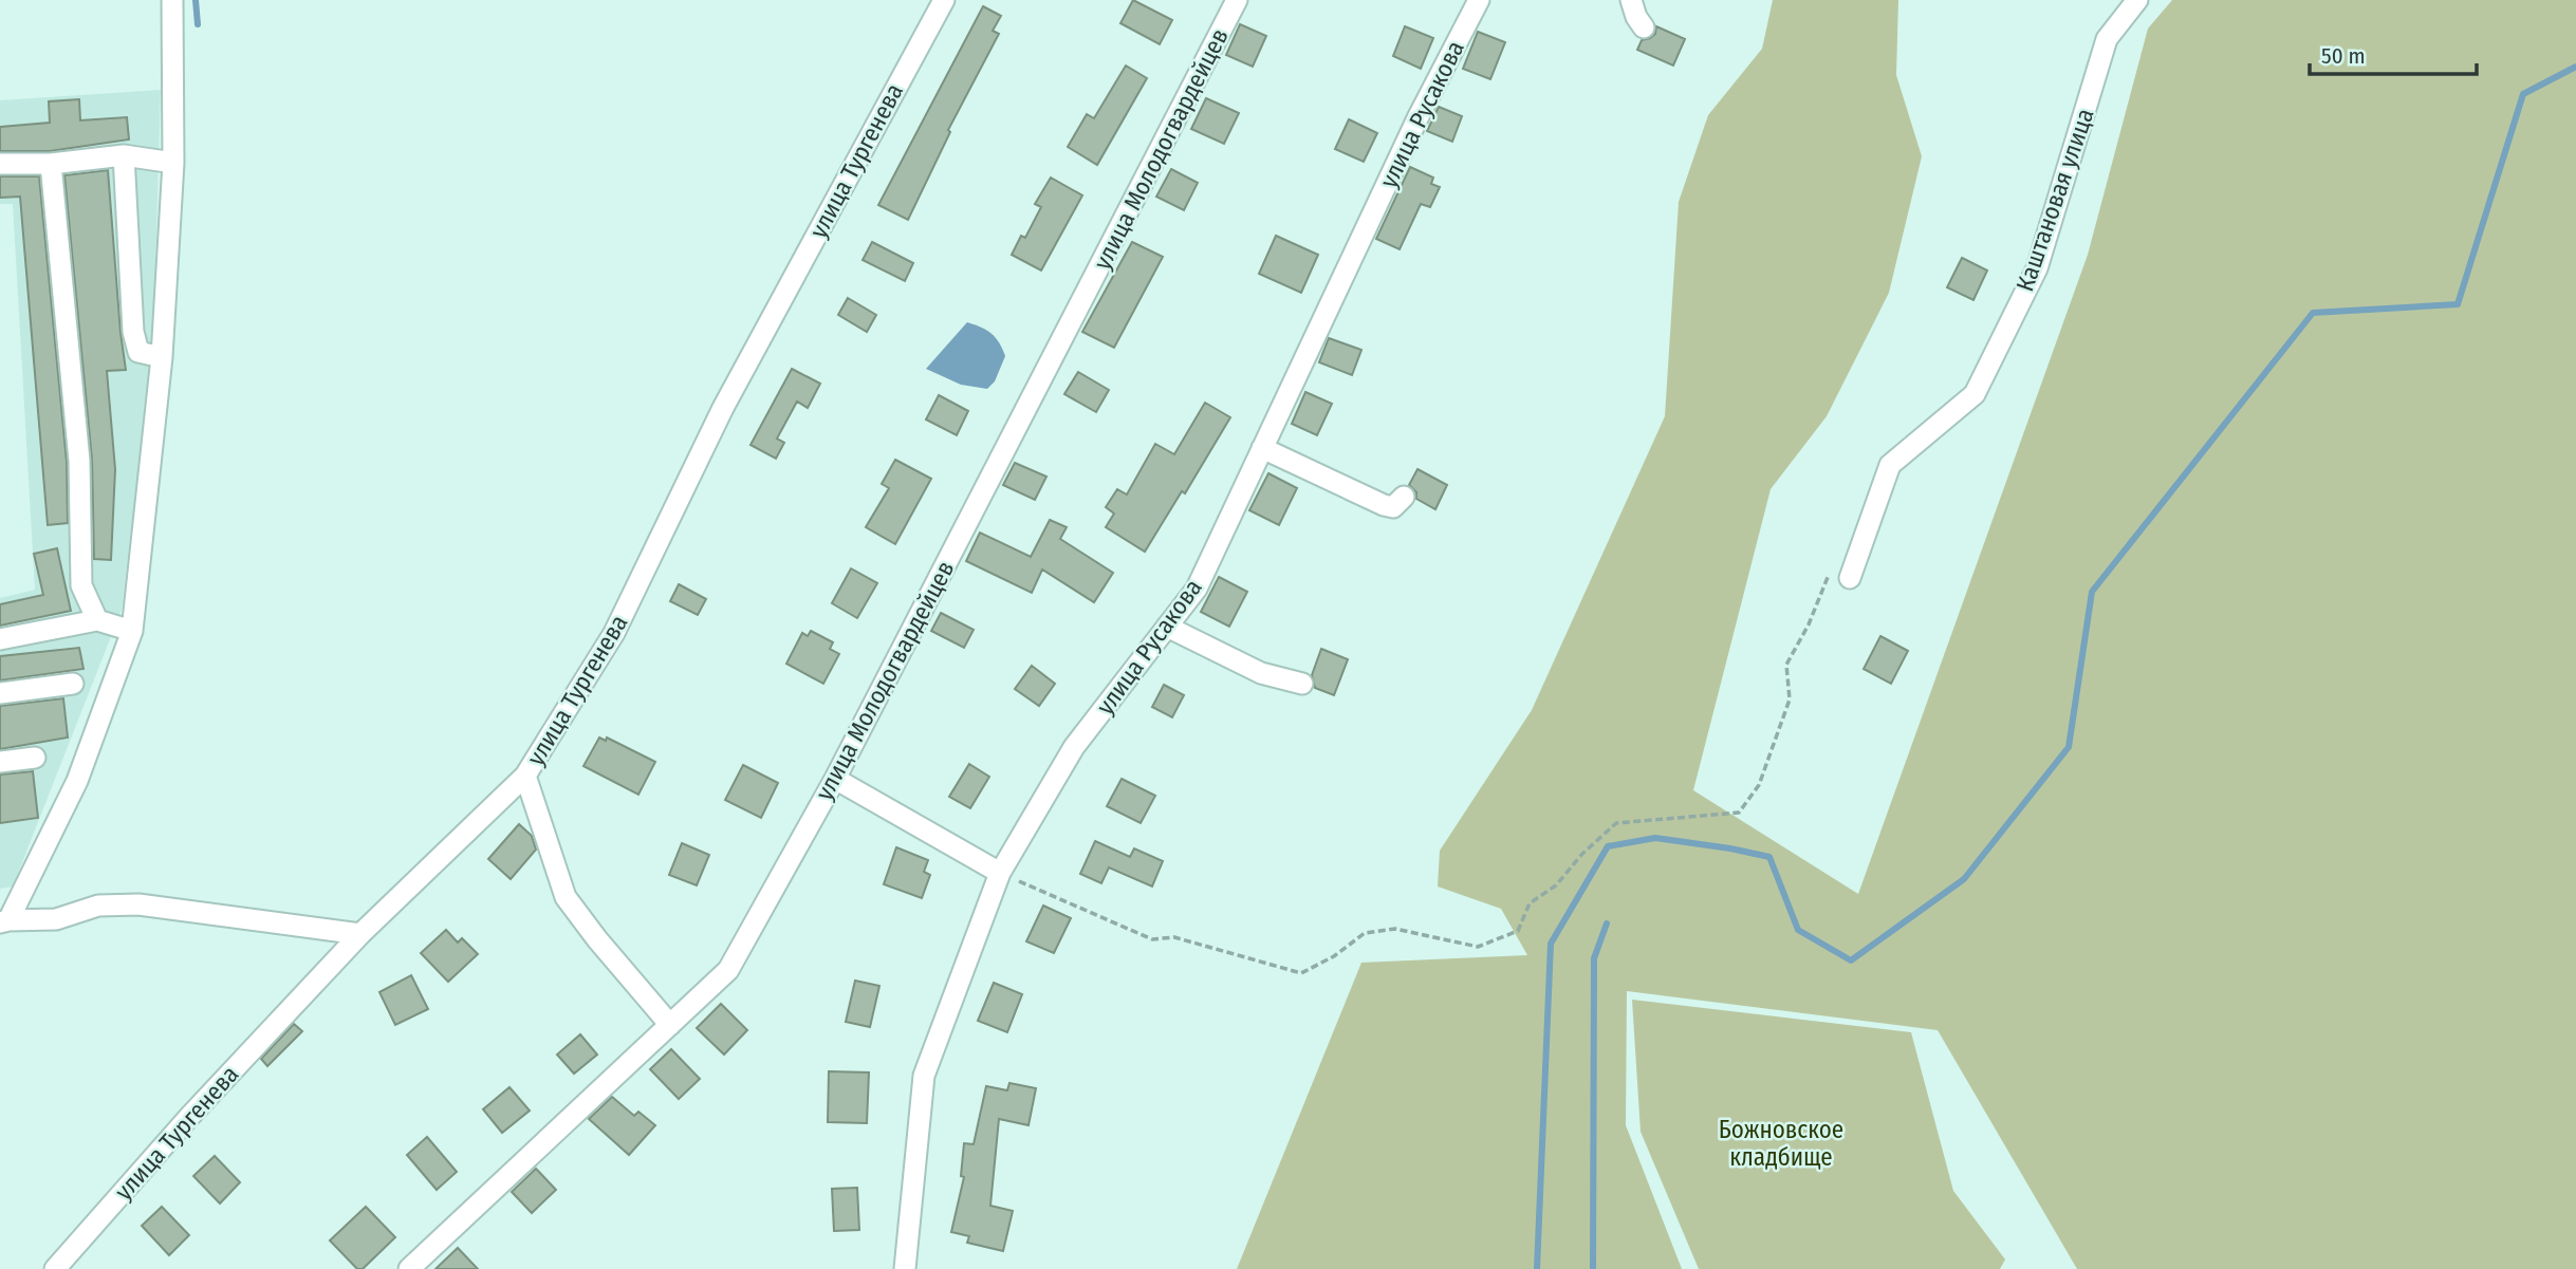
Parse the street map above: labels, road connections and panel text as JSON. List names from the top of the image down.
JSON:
{
  "streets": {
    "street": [
      "улица Русакова",
      "улица Молодогвардейцев",
      "улица Тургенева",
      "Каштановая улица"
    ]
  },
  "parks": ["Божновское кладбище"],
  "scale_bar": "50 m"
}
